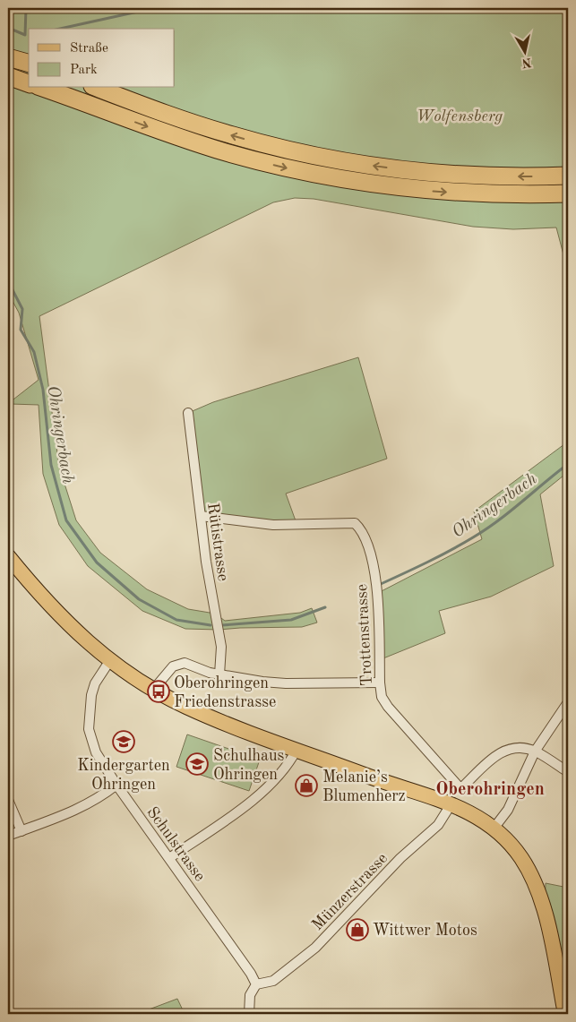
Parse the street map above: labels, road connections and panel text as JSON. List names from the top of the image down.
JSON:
{
  "streets": {
    "street": [
      "Rütistrasse",
      "Trottenstrasse",
      "Schulstrasse",
      "Münzerstrasse"
    ]
  },
  "crossings": [
    ["Rütistrasse", "Trottenstrasse"],
    ["Schulstrasse", "Münzerstrasse"]
  ],
  "districts": ["Oberohringen"],
  "water": ["Ohringerbach"],
  "parks": ["Wolfensberg"],
  "places": {
    "bus stop": ["Oberohringen Friedenstrasse"],
    "school or university": ["Kindergarten Ohringen", "Schulhaus Ohringen"],
    "shop": ["Melanie’s Blumenherz", "Wittwer Motos"]
  },
  "legend": ["Straße", "Park"],
  "north": "bottom"
}
